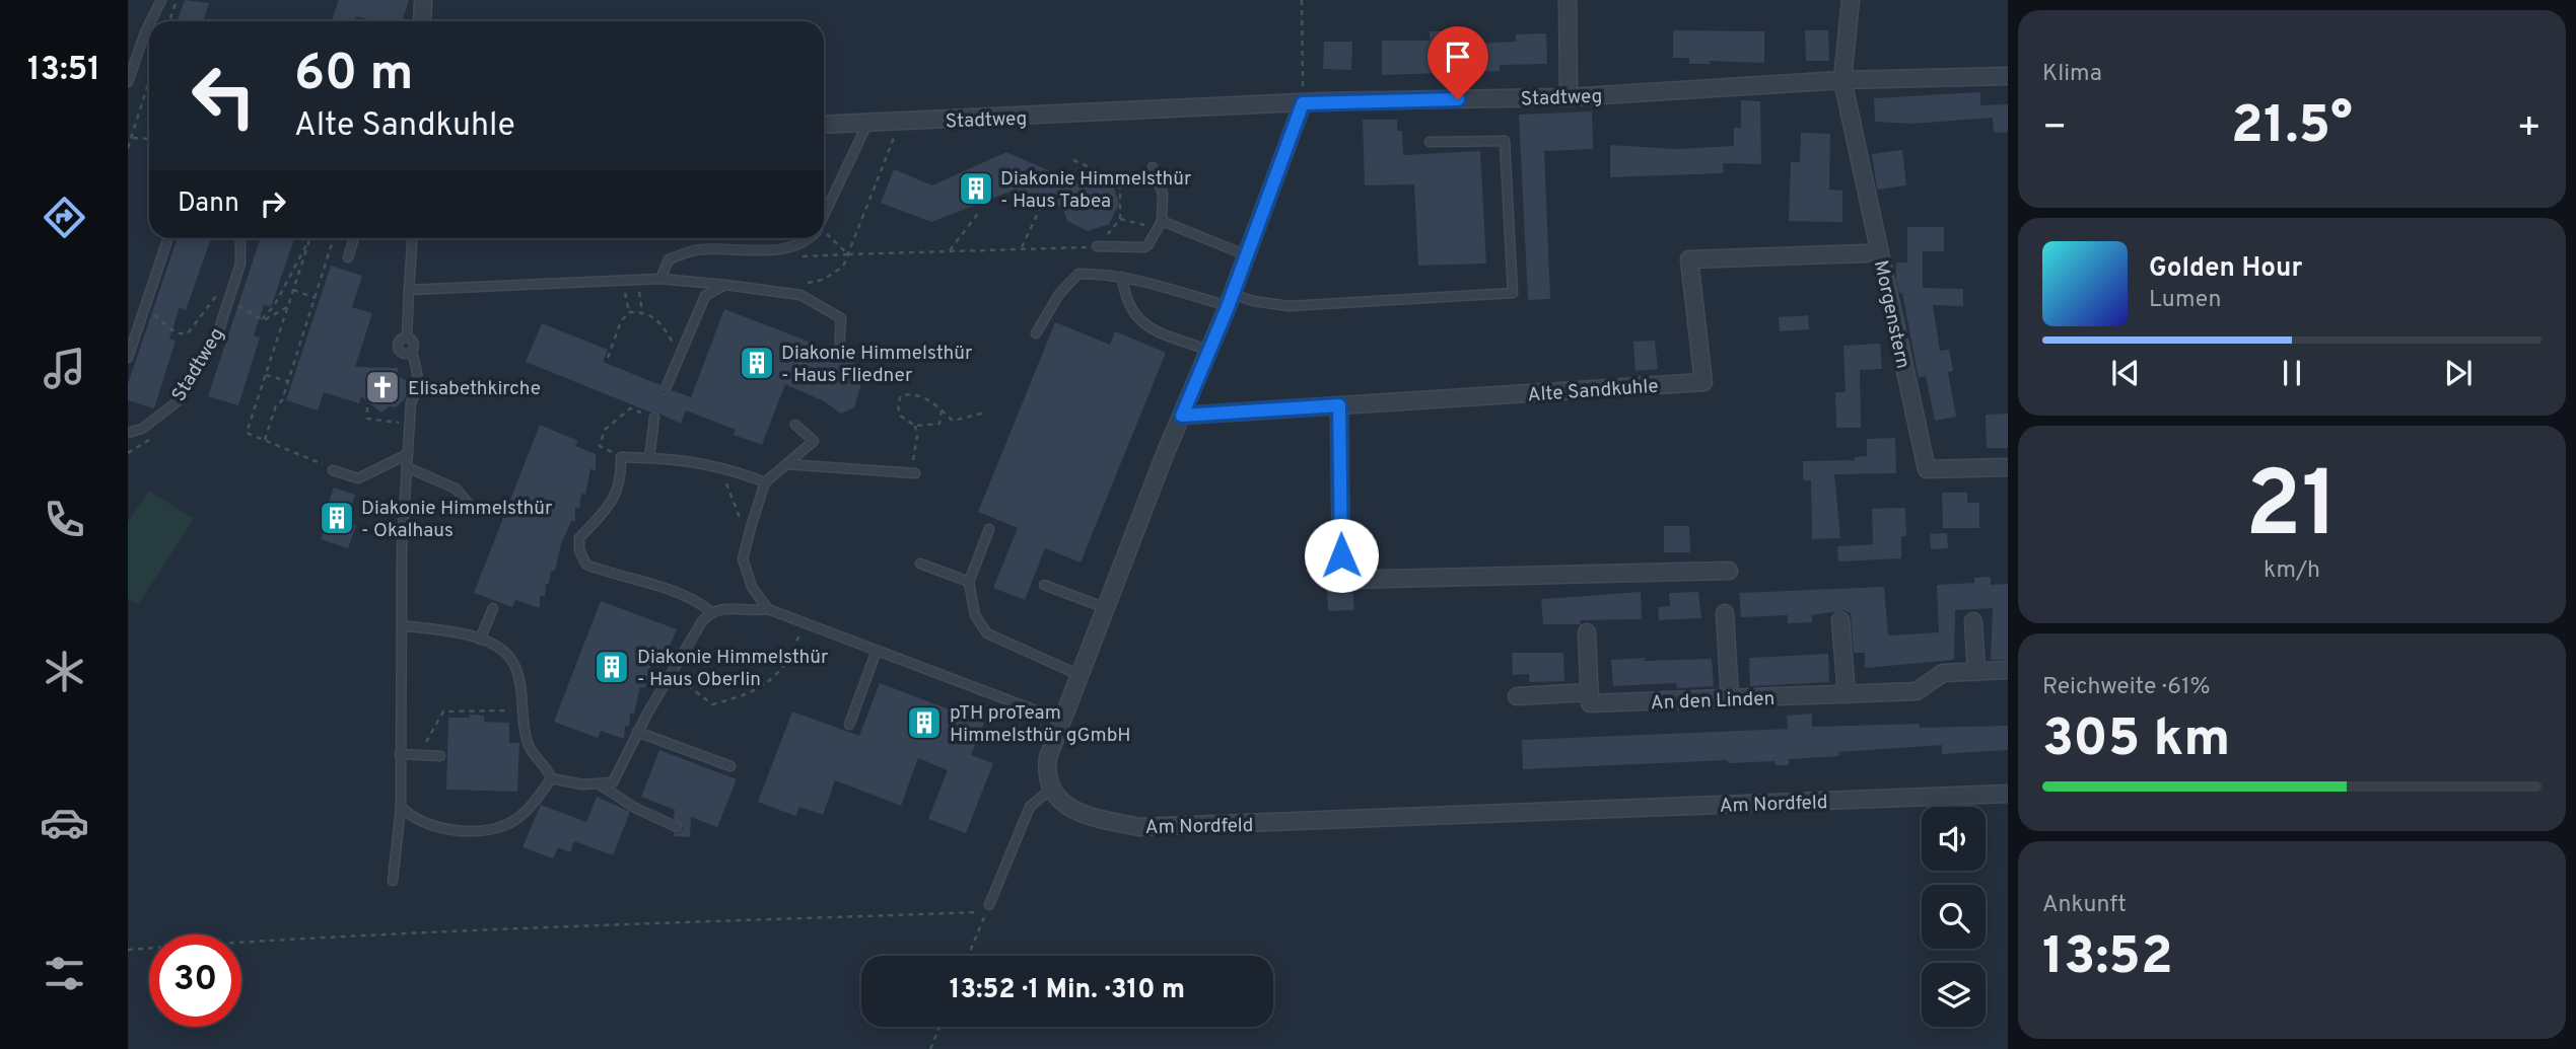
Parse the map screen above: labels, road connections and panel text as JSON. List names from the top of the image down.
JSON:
{
  "streets": {
    "street": [
      "Stadtweg",
      "Morgenstern",
      "Alte Sandkuhle",
      "An den Linden",
      "Am Nordfeld"
    ]
  },
  "crossings": [
    ["Stadtweg", "Morgenstern"]
  ],
  "places": {
    "building": [
      "Diakonie Himmelsthür - Haus Tabea",
      "Diakonie Himmelsthür - Haus Fliedner",
      "Diakonie Himmelsthür - Okalhaus",
      "Diakonie Himmelsthür - Haus Oberlin",
      "pTH proTeam Himmelsthür gGmbH"
    ],
    "church": ["Elisabethkirche"]
  },
  "page": {
    "tabs": "13:51",
    "tile": [
      "Klima",
      ["21", "km/h"],
      ["Reichweite · 61%", "305 km"],
      ["Ankunft", "13:52"]
    ],
    "turn": ["60 m", "Alte Sandkuhle"],
    "heat": ["−", "21.5°", "+"],
    "then": "Dann",
    "song": ["Golden Hour", "Lumen"],
    "limit": "30",
    "trip": "13:52 · 1 Min. · 310 m"
  }
}
